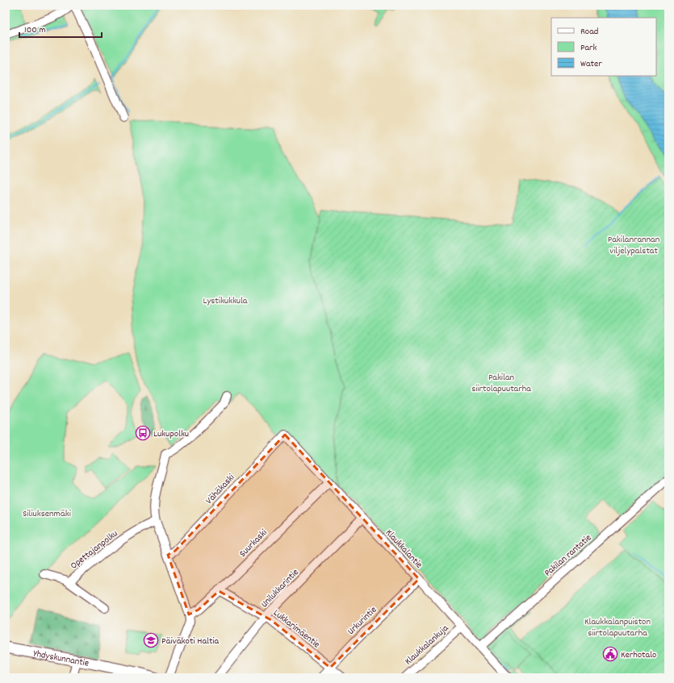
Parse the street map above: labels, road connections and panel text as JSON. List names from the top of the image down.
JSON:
{
  "streets": {
    "main road": ["Yhdyskunnantie"],
    "street": [
      "Vähäkaski",
      "Suurkaski",
      "Klaukkalantie",
      "Opettajanpolku",
      "Pakilan rantatie",
      "Unilukkarintie",
      "Urkurintie",
      "Lukkarimäentie",
      "Klaukkalankuja"
    ]
  },
  "crossings": [
    ["Vähäkaski", "Klaukkalantie"],
    ["Suurkaski", "Klaukkalantie"],
    ["Suurkaski", "Lukkarimäentie"],
    ["Klaukkalantie", "Pakilan rantatie"],
    ["Klaukkalantie", "Unilukkarintie"],
    ["Klaukkalantie", "Urkurintie"],
    ["Klaukkalantie", "Klaukkalankuja"],
    ["Unilukkarintie", "Lukkarimäentie"],
    ["Urkurintie", "Lukkarimäentie"]
  ],
  "parks": [
    "Pakilanrannan viljelypalstat",
    "Lystikukkula",
    "Pakilan siirtolapuutarha",
    "Siliuksenmäki",
    "Klaukkalanpuiston siirtolapuutarha"
  ],
  "places": {
    "bus stop": ["Lukupolku"],
    "school or university": ["Päiväkoti Haltia"],
    "public building": ["Kerhotalo"]
  },
  "legend": ["Road", "Park", "Water"],
  "scale_bar": "100 m"
}
